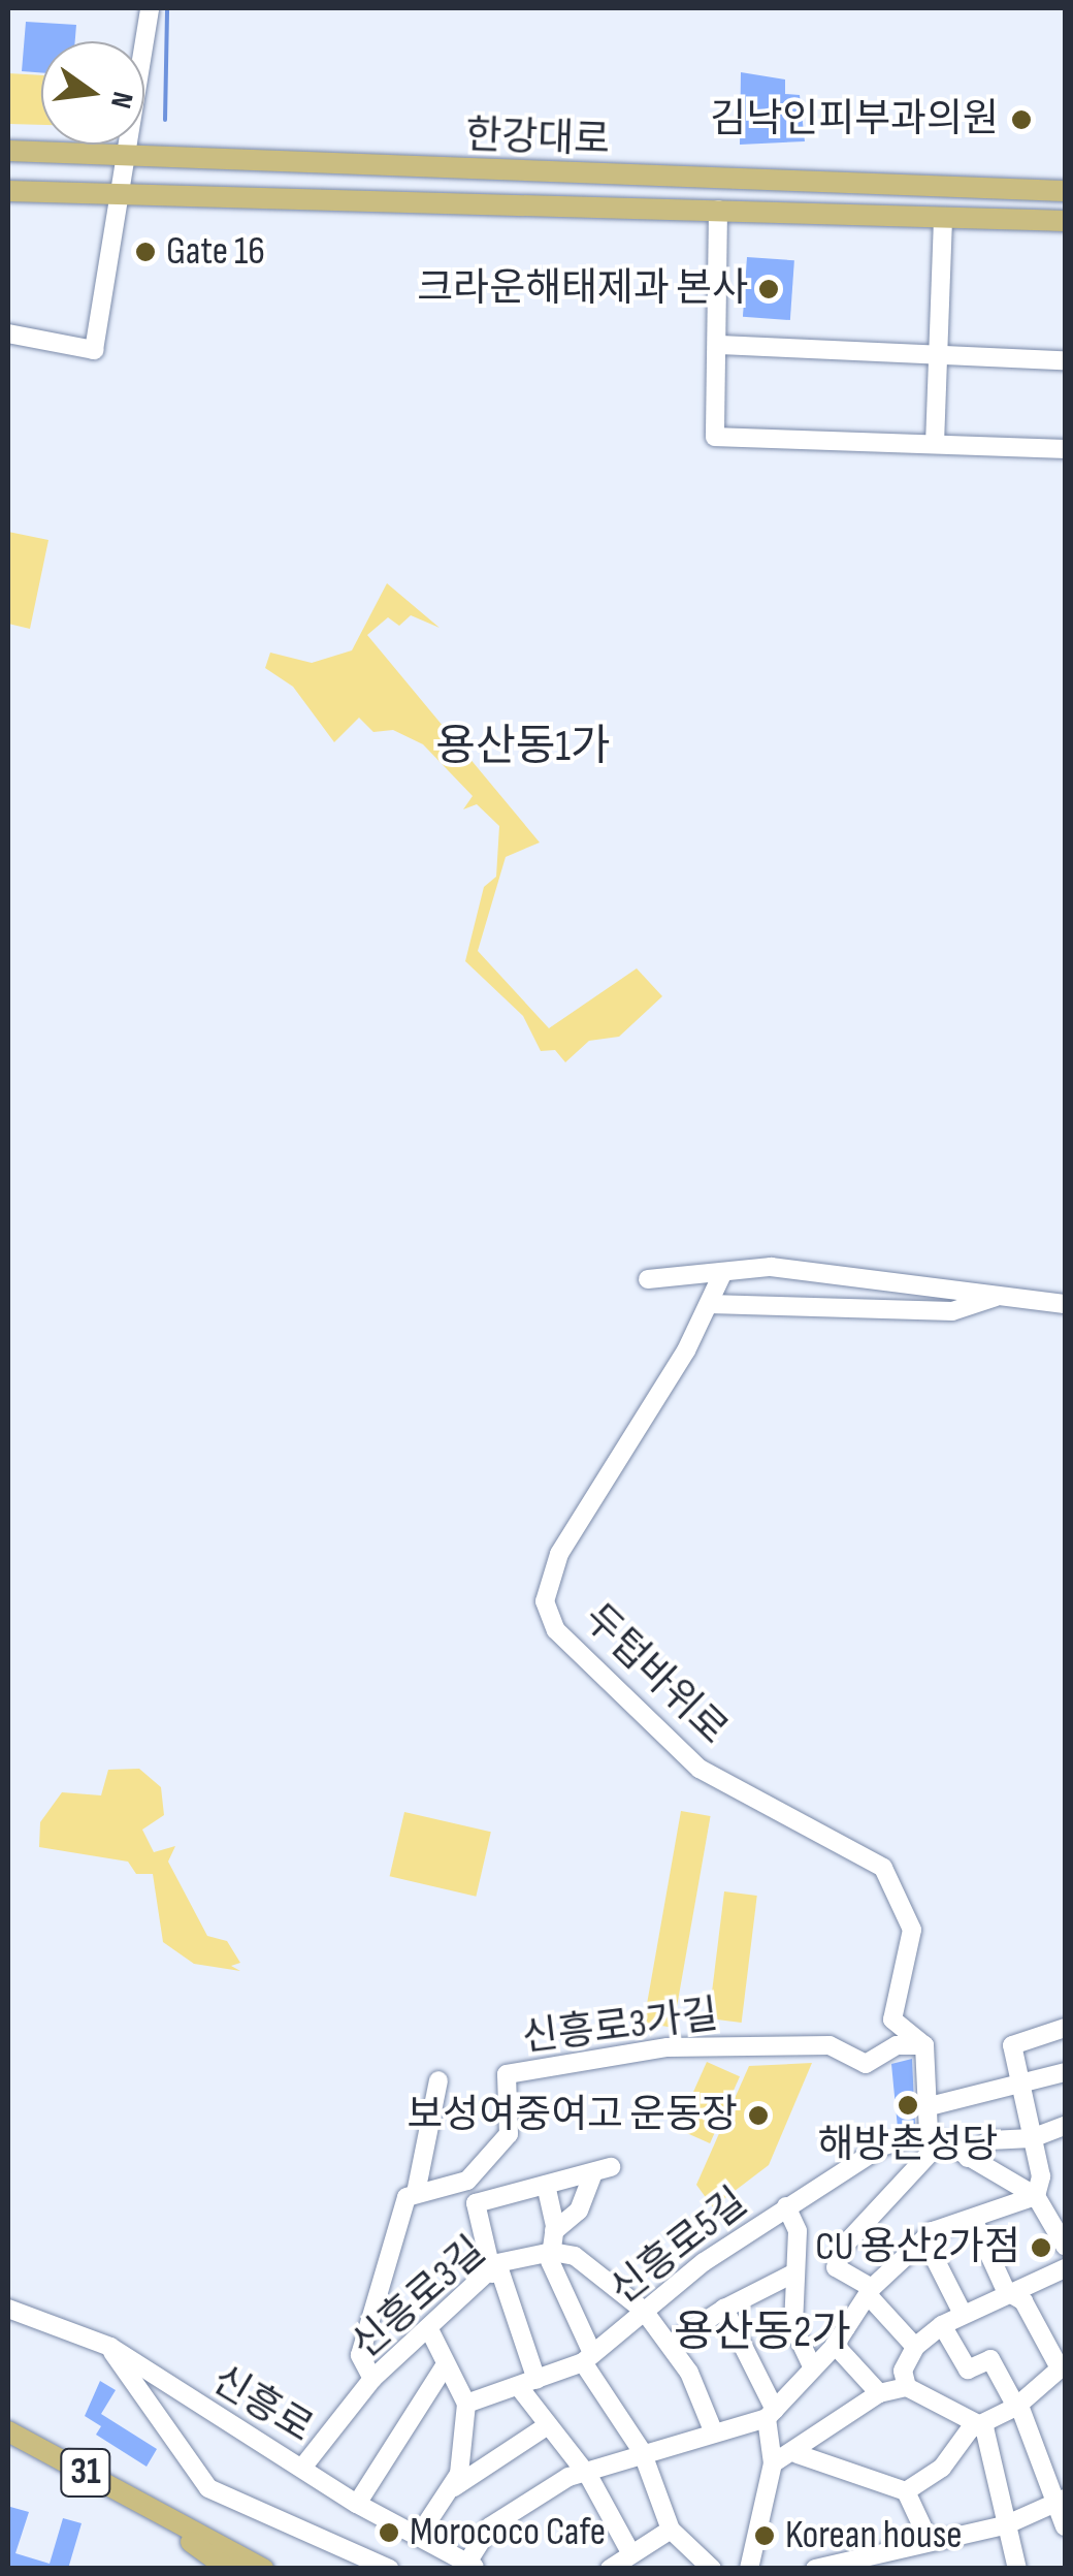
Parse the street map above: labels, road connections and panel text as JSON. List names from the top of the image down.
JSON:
{
  "streets": {
    "main road": ["한강대로", "31"],
    "street": [
      "두텁바위로",
      "신흥로3가길",
      "신흥로5길",
      "신흥로3길",
      "신흥로"
    ]
  },
  "crossings": [
    ["두텁바위로", "신흥로3가길"],
    ["신흥로3길", "신흥로"]
  ],
  "districts": ["용산동1가", "용산동2가"],
  "places": [
    "김낙인피부과의원",
    "Gate 16",
    "크라운해태제과 본사",
    "해방촌성당",
    "보성여중여고 운동장",
    "CU 용산2가점",
    "Morococo Cafe",
    "Korean house"
  ],
  "north": "right"
}
